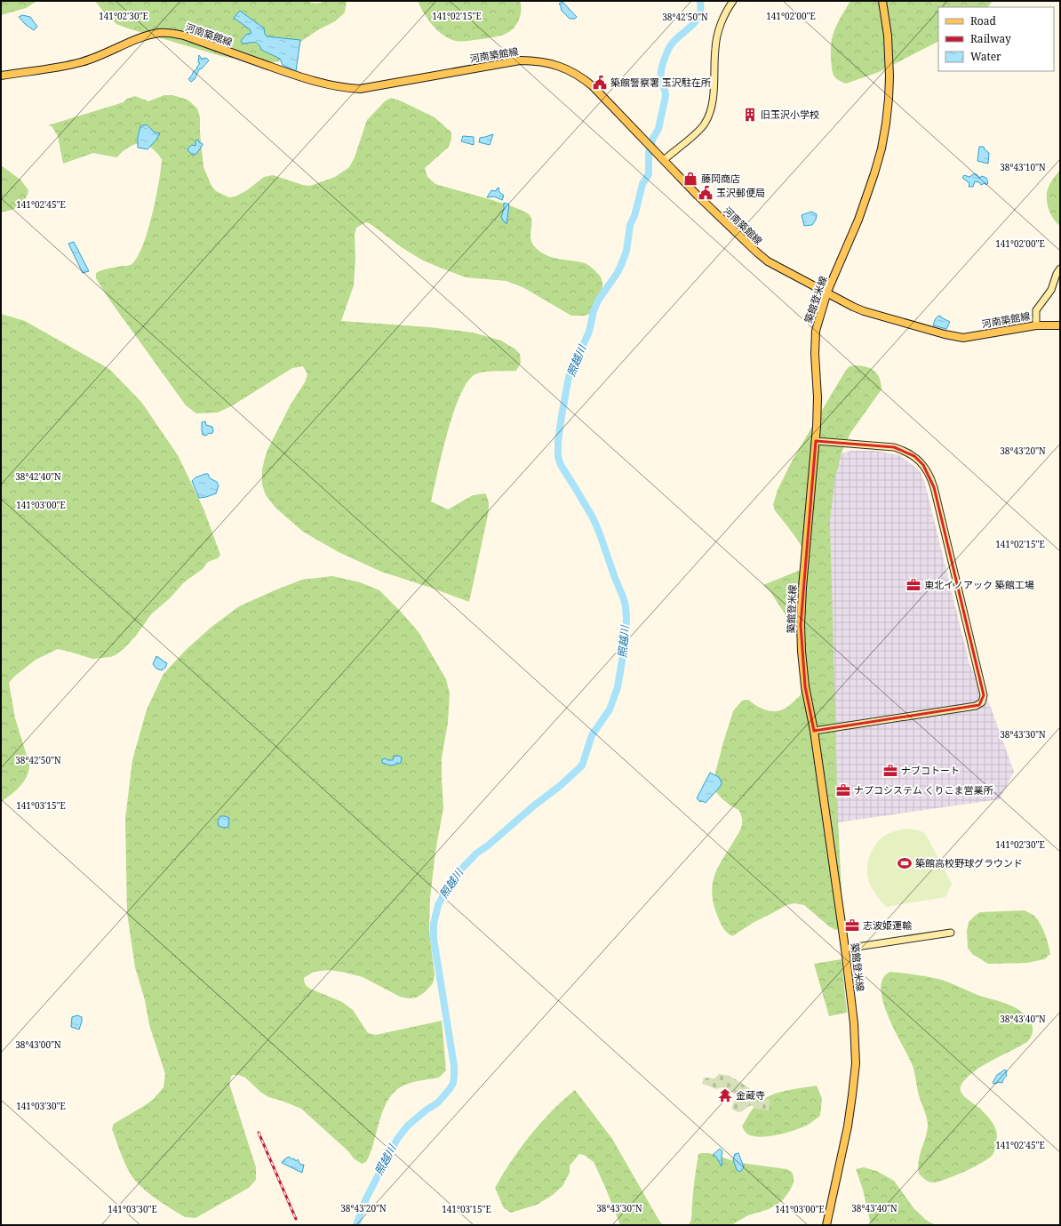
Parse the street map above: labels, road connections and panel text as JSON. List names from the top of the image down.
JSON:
{
  "streets": {
    "main road": ["河南築館線", "築館登米線"]
  },
  "crossings": [
    ["河南築館線", "築館登米線"]
  ],
  "water": ["照越川"],
  "places": {
    "public building": ["築館警察署 玉沢駐在所", "玉沢郵便局"],
    "building": ["旧玉沢小学校"],
    "shop": ["藤岡商店"],
    "office": [
      "東北イノアック 築館工場",
      "ナブコトート",
      "ナプコシステム くりこま営業所",
      "志波姫運輸"
    ],
    "sports": ["築館高校野球グラウンド"],
    "temple": ["金蔵寺"]
  },
  "legend": ["Road", "Railway", "Water"],
  "coordinates": [
    "141°02'15\"E",
    "141°02'00\"E",
    "141°02'30\"E",
    "38°42'50\"N",
    "38°43'10\"N",
    "141°02'45\"E",
    "38°43'20\"N",
    "38°42'40\"N",
    "141°03'00\"E",
    "38°43'30\"N",
    "141°03'15\"E",
    "38°43'40\"N",
    "38°43'00\"N",
    "141°03'30\"E"
  ]
}
